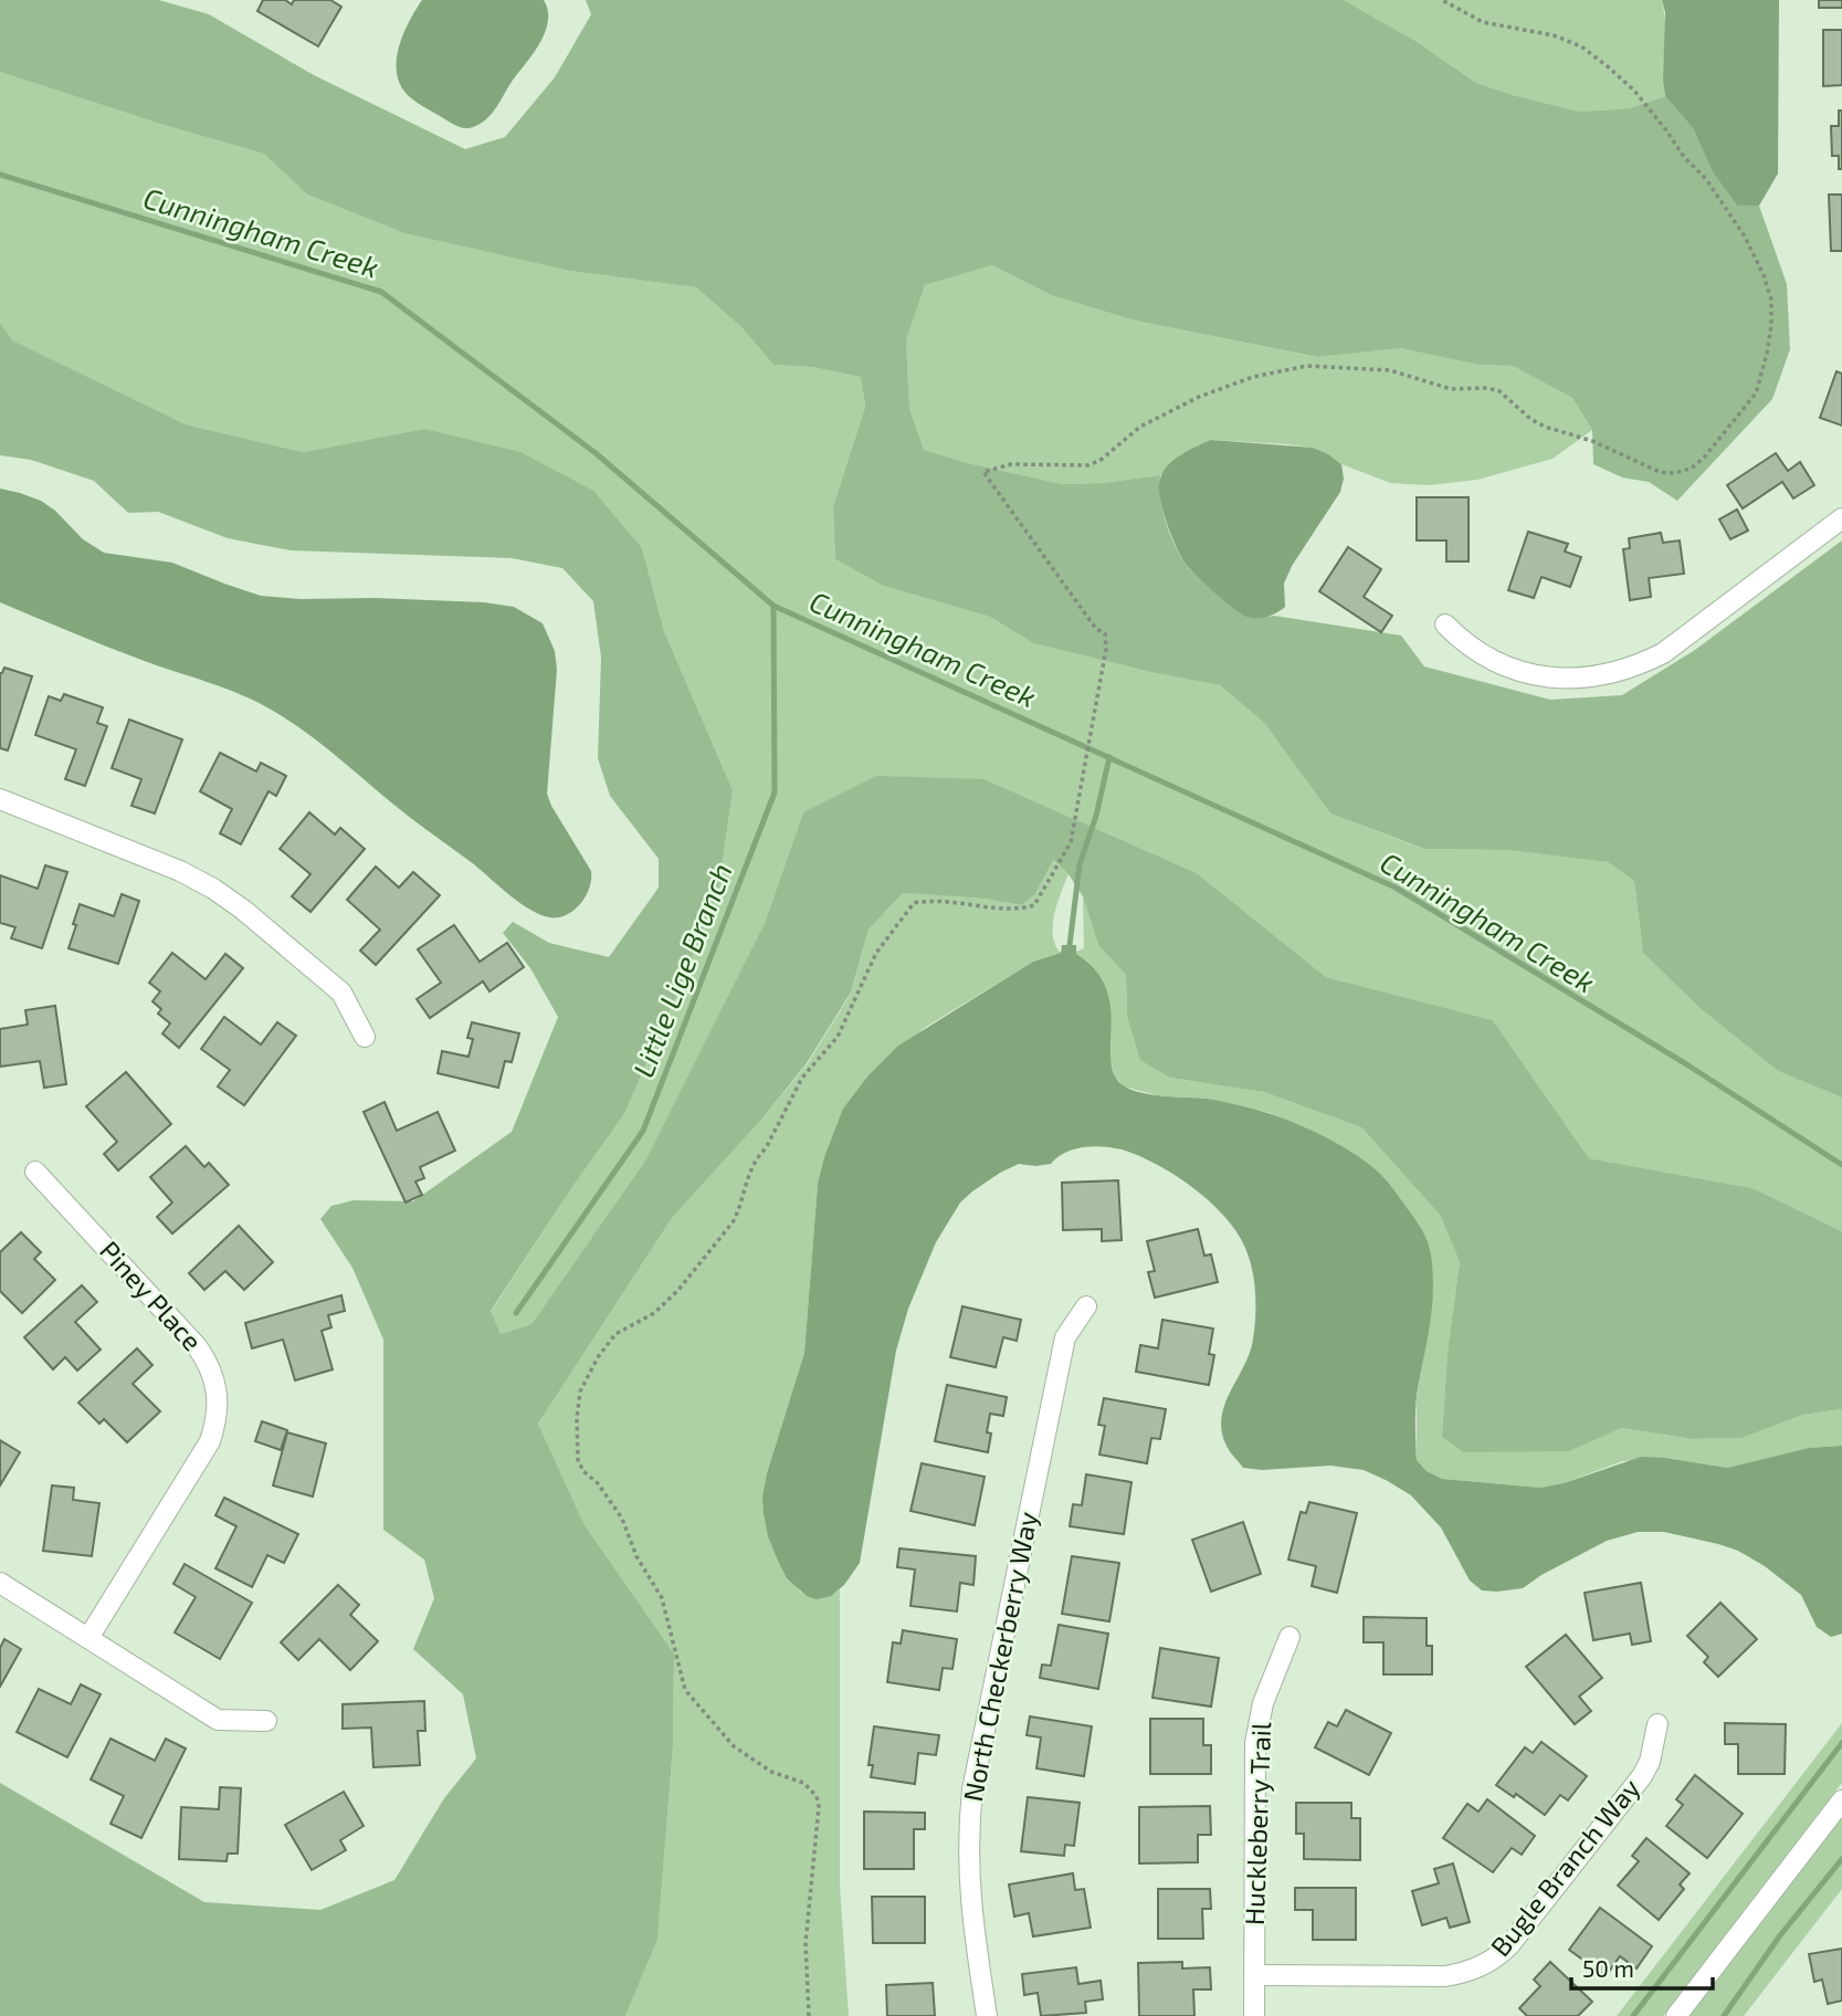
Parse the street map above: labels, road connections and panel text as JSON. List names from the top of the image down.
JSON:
{
  "streets": {
    "street": [
      "Piney Place",
      "North Checkerberry Way",
      "Huckleberry Trail",
      "Bugle Branch Way"
    ]
  },
  "crossings": [
    ["Huckleberry Trail", "Bugle Branch Way"]
  ],
  "water": ["Cunningham Creek", "Little Lige Branch"],
  "scale_bar": "50 m"
}
